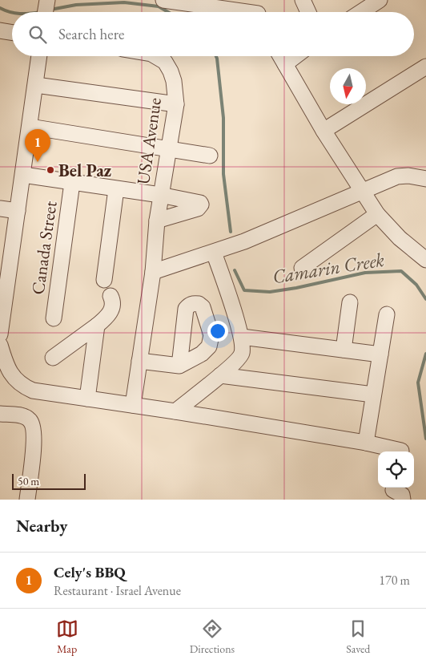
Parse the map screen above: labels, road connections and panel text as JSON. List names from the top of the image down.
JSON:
{
  "streets": {
    "street": ["USA Avenue", "Canada Street"]
  },
  "water": ["Camarin Creek"],
  "places": ["Bel Paz"],
  "scale_bar": "50 m",
  "north": "bottom",
  "page": {
    "search": "Search here",
    "pins": "1",
    "scale": "50 m",
    "heading": "Nearby",
    "list": [
      {
        "mark": "1",
        "name": "Cely's BBQ",
        "note": "Restaurant · Israel Avenue",
        "value": "170 m"
      }
    ],
    "nav": ["Map", "Directions", "Saved"]
  }
}
